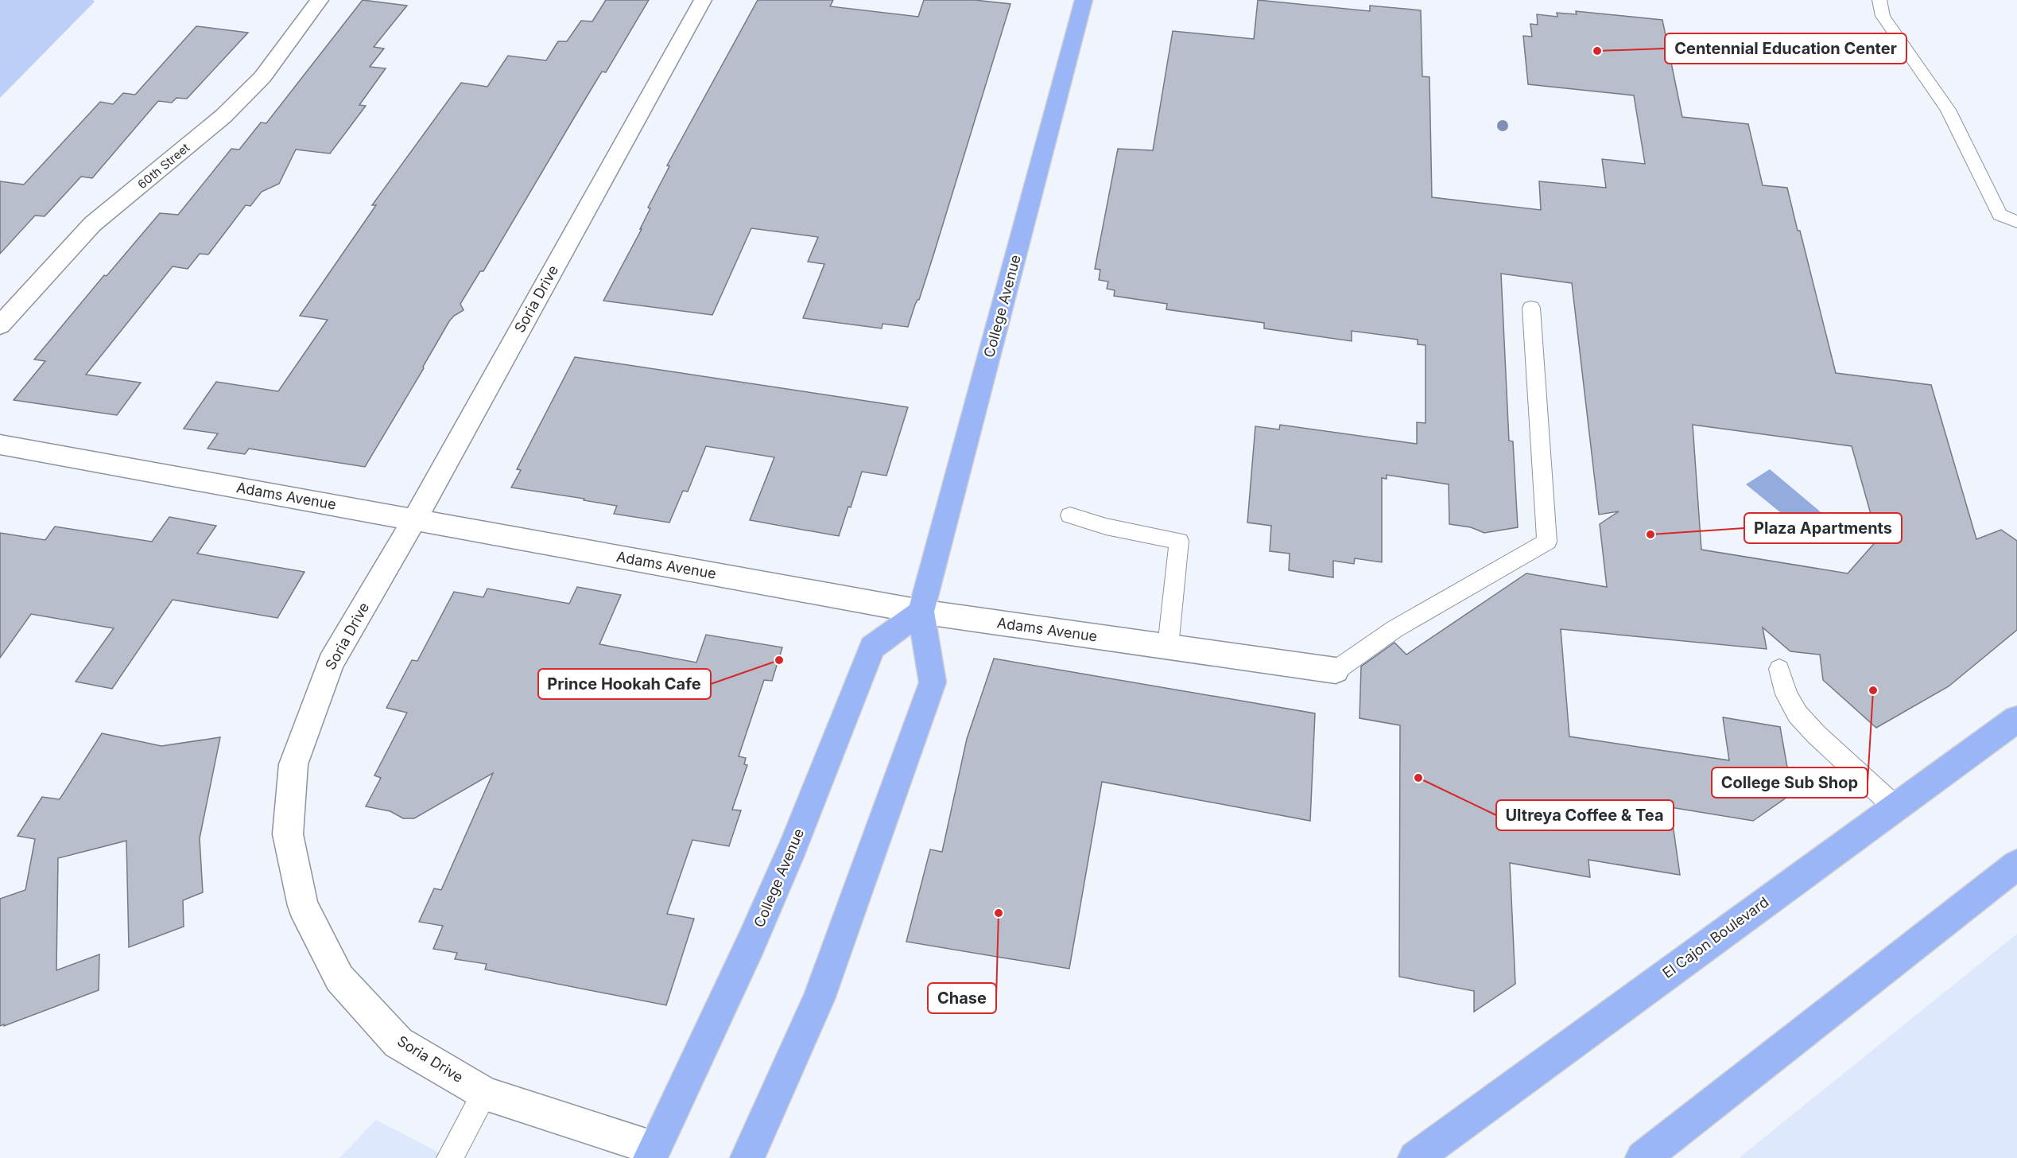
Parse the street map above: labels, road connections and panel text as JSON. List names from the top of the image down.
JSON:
{
  "streets": {
    "main road": ["College Avenue", "El Cajon Boulevard"],
    "street": ["60th Street", "Soria Drive", "Adams Avenue"]
  },
  "crossings": [
    ["Soria Drive", "College Avenue"],
    ["Soria Drive", "Adams Avenue"],
    ["College Avenue", "Adams Avenue"]
  ],
  "places": [
    "Centennial Education Center",
    "Plaza Apartments",
    "Prince Hookah Cafe",
    "College Sub Shop",
    "Ultreya Coffee & Tea",
    "Chase"
  ]
}
